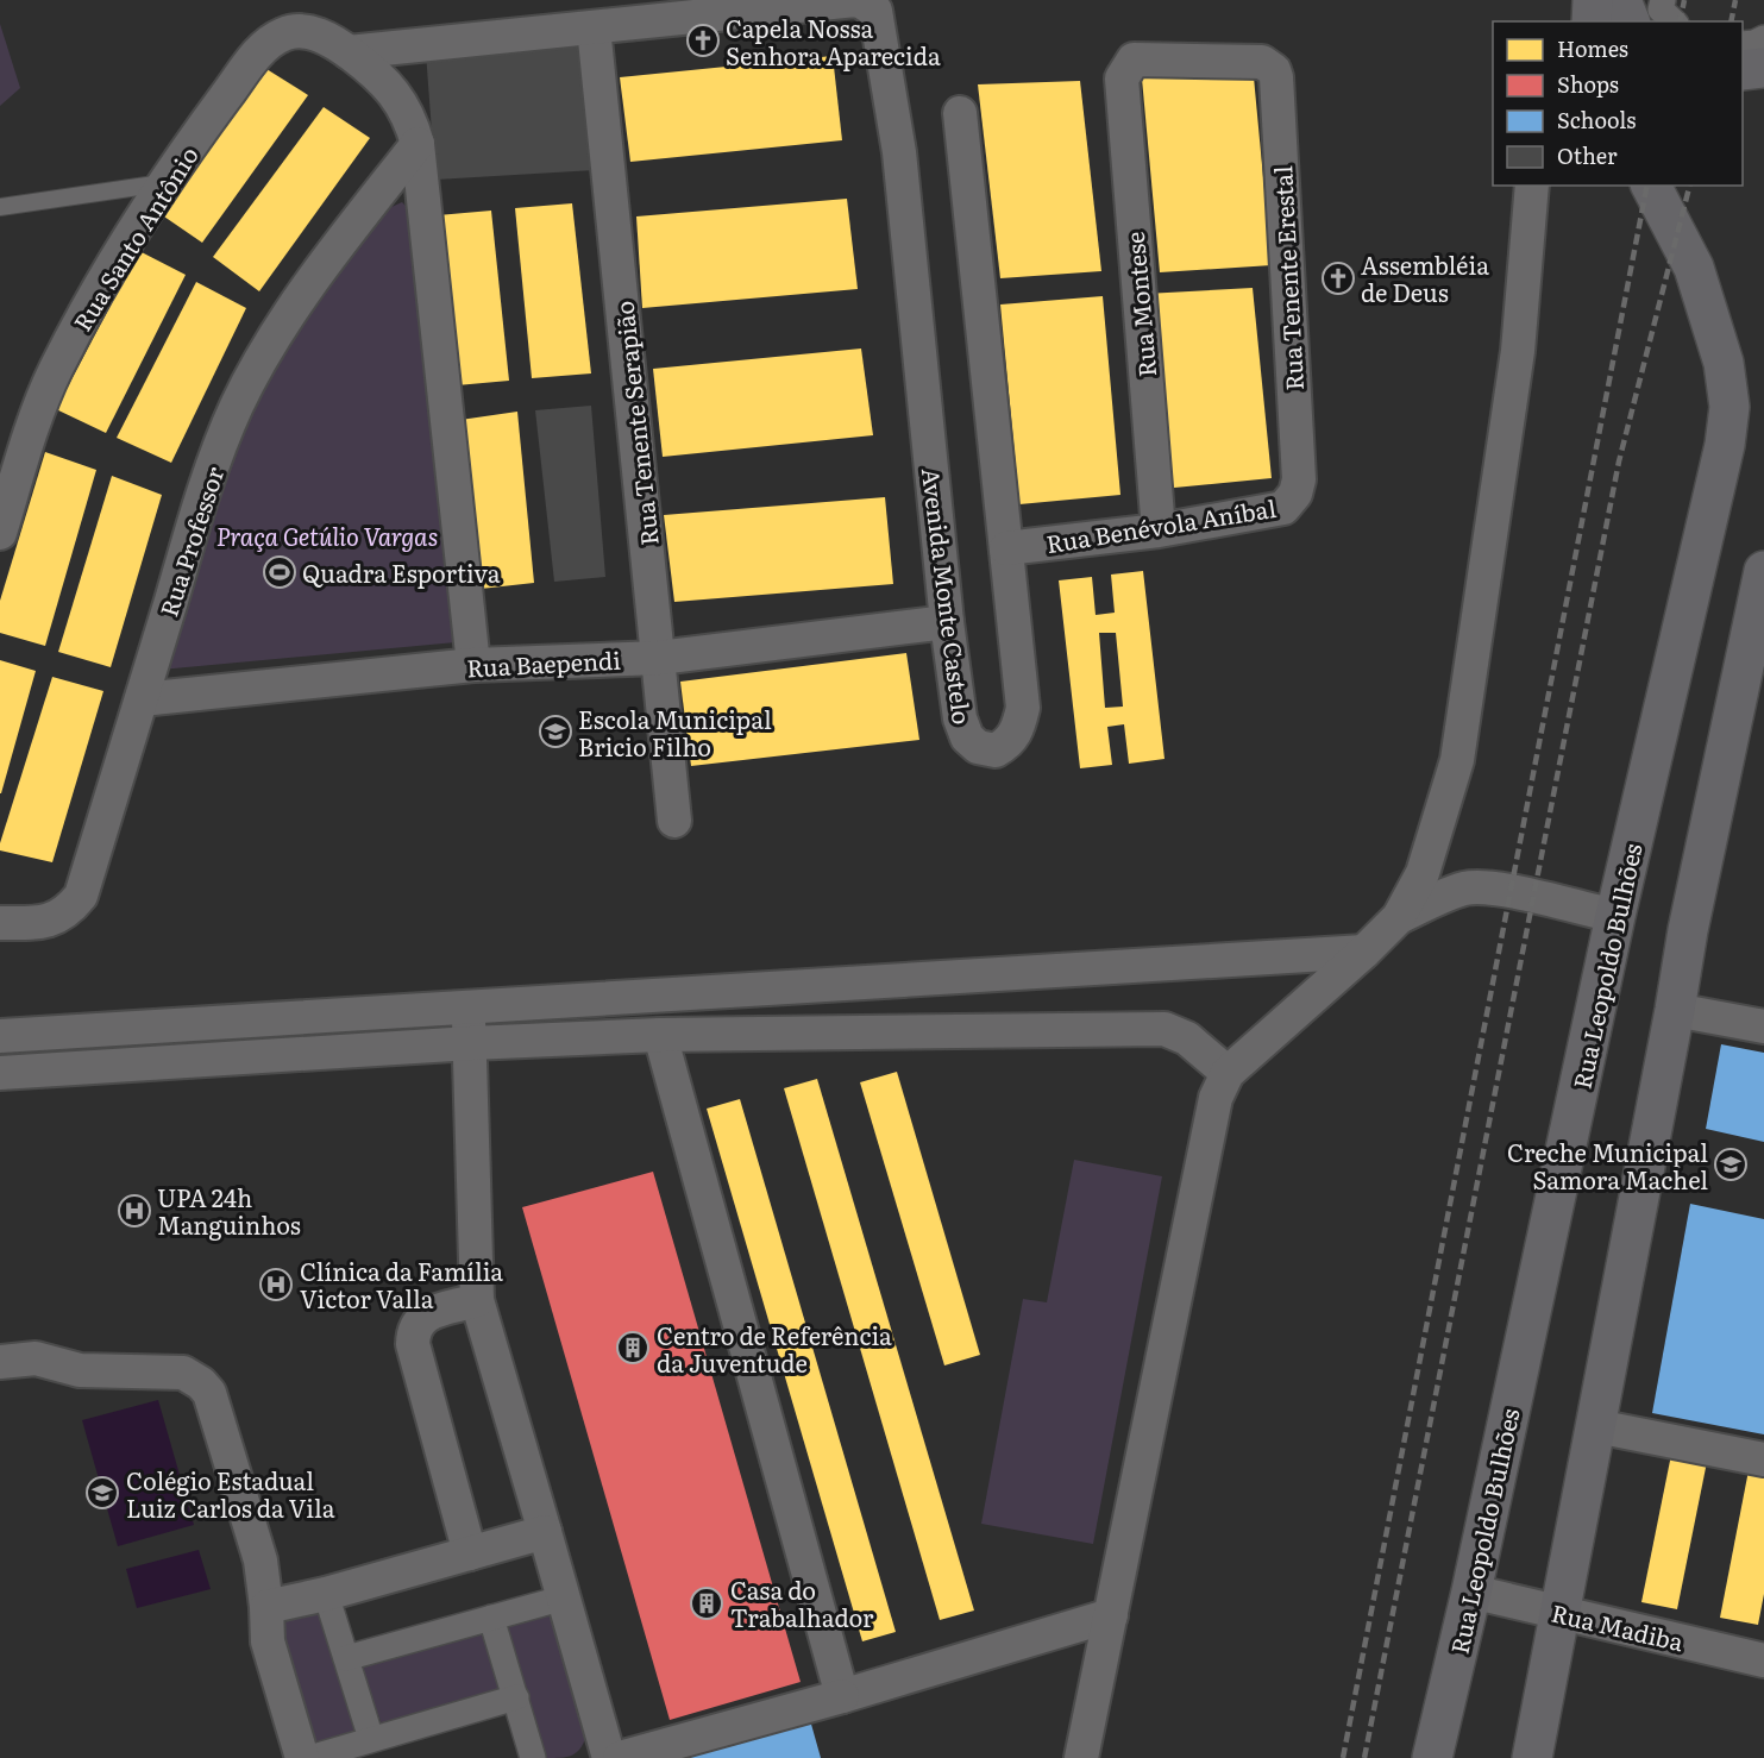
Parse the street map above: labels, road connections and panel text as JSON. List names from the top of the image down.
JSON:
{
  "streets": {
    "main road": ["Rua Leopoldo Bulhões"],
    "street": [
      "Rua Santo Antônio",
      "Rua Tenente Erestal",
      "Rua Montese",
      "Rua Tenente Serapião",
      "Rua Benévola Aníbal",
      "Rua Professor",
      "Avenida Monte Castelo",
      "Rua Baependi",
      "Rua Madiba"
    ]
  },
  "crossings": [
    ["Rua Santo Antônio", "Rua Professor"],
    ["Rua Tenente Erestal", "Rua Montese"],
    ["Rua Tenente Erestal", "Rua Benévola Aníbal"],
    ["Rua Montese", "Rua Benévola Aníbal"],
    ["Rua Tenente Serapião", "Rua Baependi"],
    ["Rua Benévola Aníbal", "Avenida Monte Castelo"],
    ["Rua Professor", "Rua Baependi"],
    ["Avenida Monte Castelo", "Rua Baependi"],
    ["Rua Leopoldo Bulhões", "Rua Madiba"]
  ],
  "parks": ["Praça Getúlio Vargas"],
  "places": {
    "church": ["Capela Nossa Senhora Aparecida", "Assembléia de Deus"],
    "sports": ["Quadra Esportiva"],
    "school or university": ["Escola Municipal Bricio Filho", "Creche Municipal Samora Machel", "Colégio Estadual Luiz Carlos da Vila"],
    "hospital": ["UPA 24h Manguinhos", "Clínica da Família Victor Valla"],
    "building": ["Centro de Referência da Juventude", "Casa do Trabalhador"]
  },
  "legend": [
    "Homes",
    "Shops",
    "Schools",
    "Other"
  ]
}
